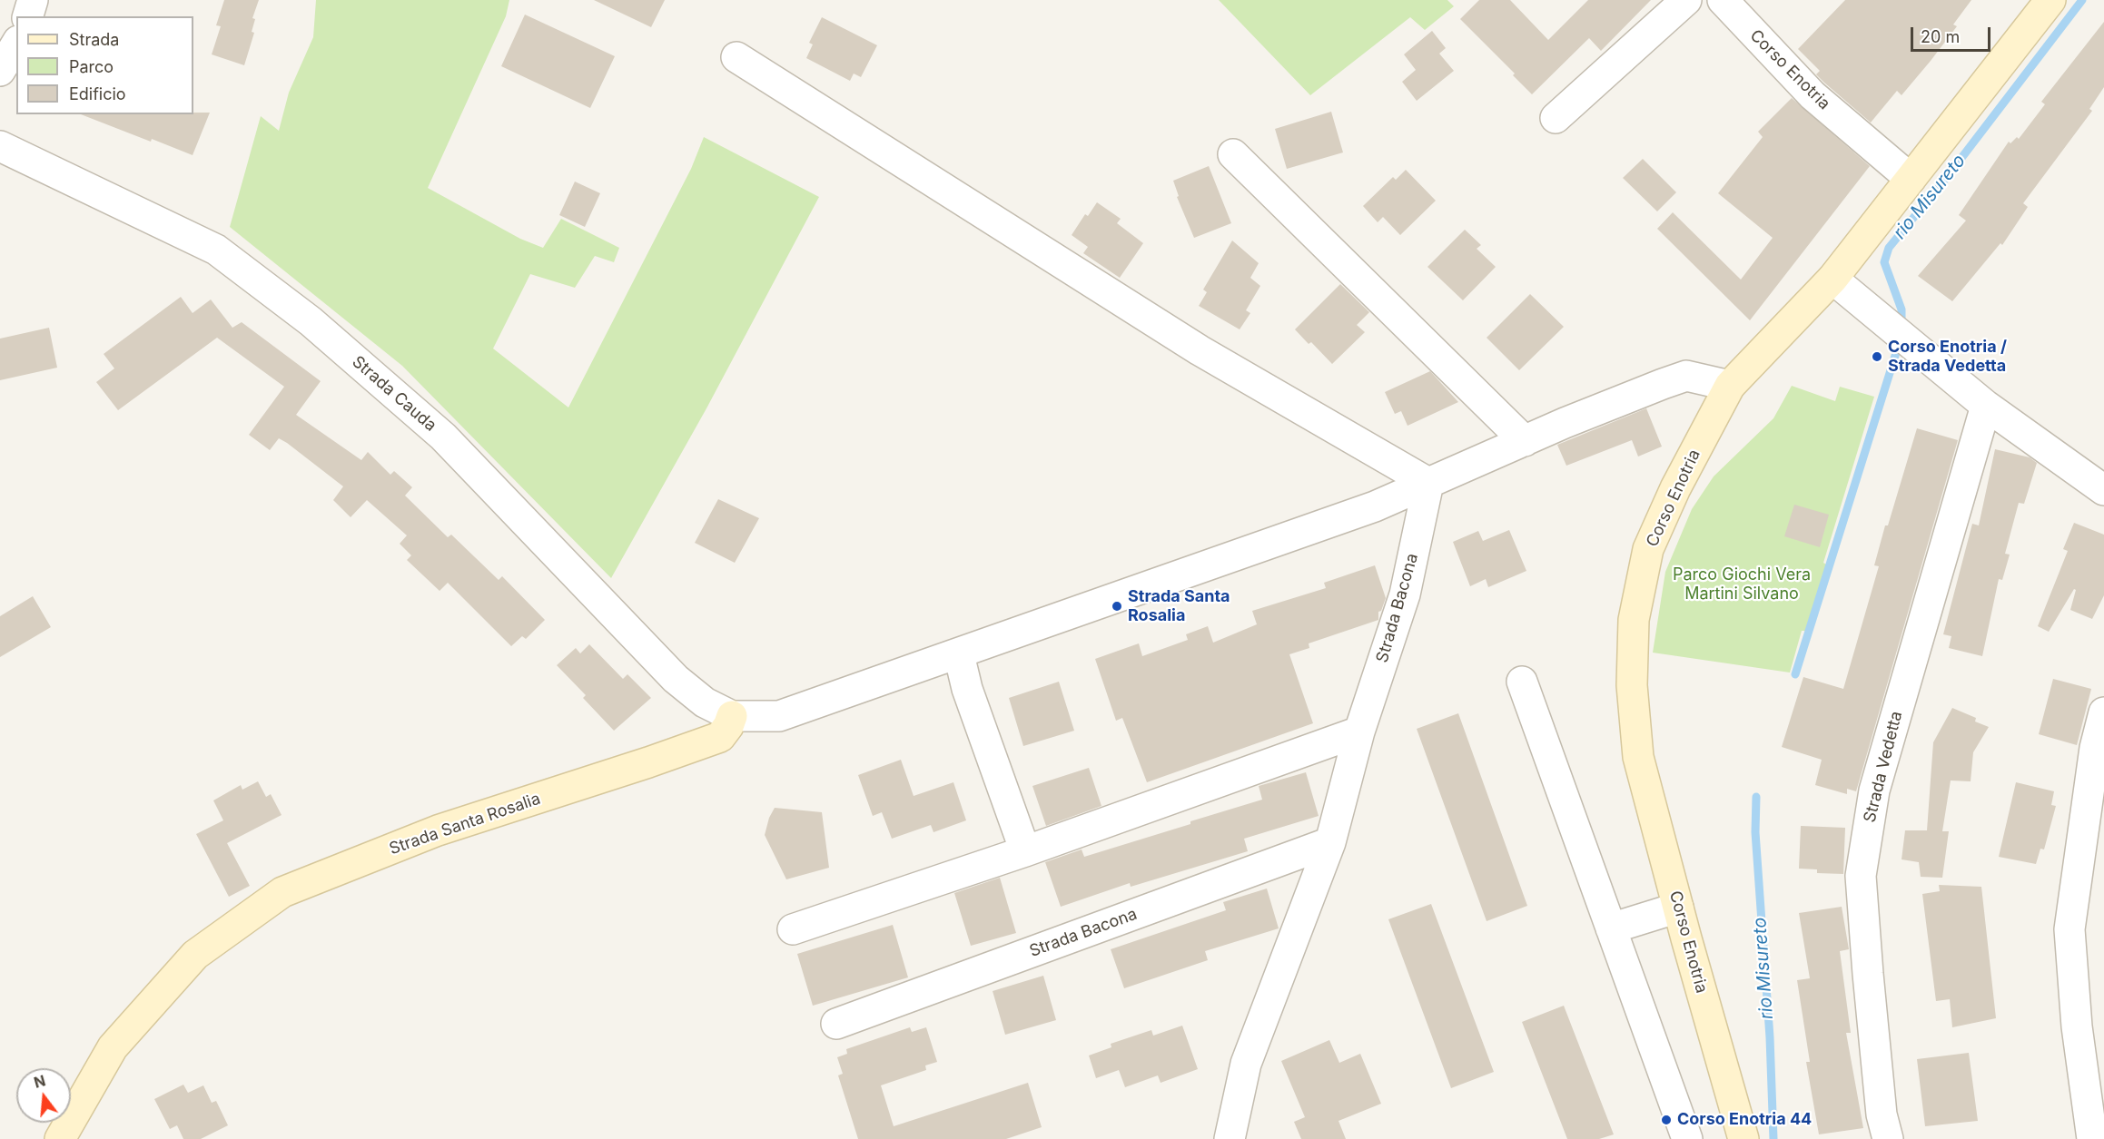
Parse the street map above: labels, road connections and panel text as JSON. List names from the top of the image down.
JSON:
{
  "streets": {
    "main road": ["Corso Enotria", "Strada Santa Rosalia"],
    "street": ["Strada Cauda", "Strada Bacona", "Strada Vedetta"]
  },
  "crossings": [
    ["Strada Cauda", "Strada Santa Rosalia"]
  ],
  "water": ["rio Misureto"],
  "parks": ["Parco Giochi Vera Martini Silvano"],
  "places": ["Corso Enotria / Strada Vedetta", "Strada Santa Rosalia", "Corso Enotria 44"],
  "legend": ["Strada", "Parco", "Edificio"],
  "scale_bar": "20 m",
  "north": "top"
}
